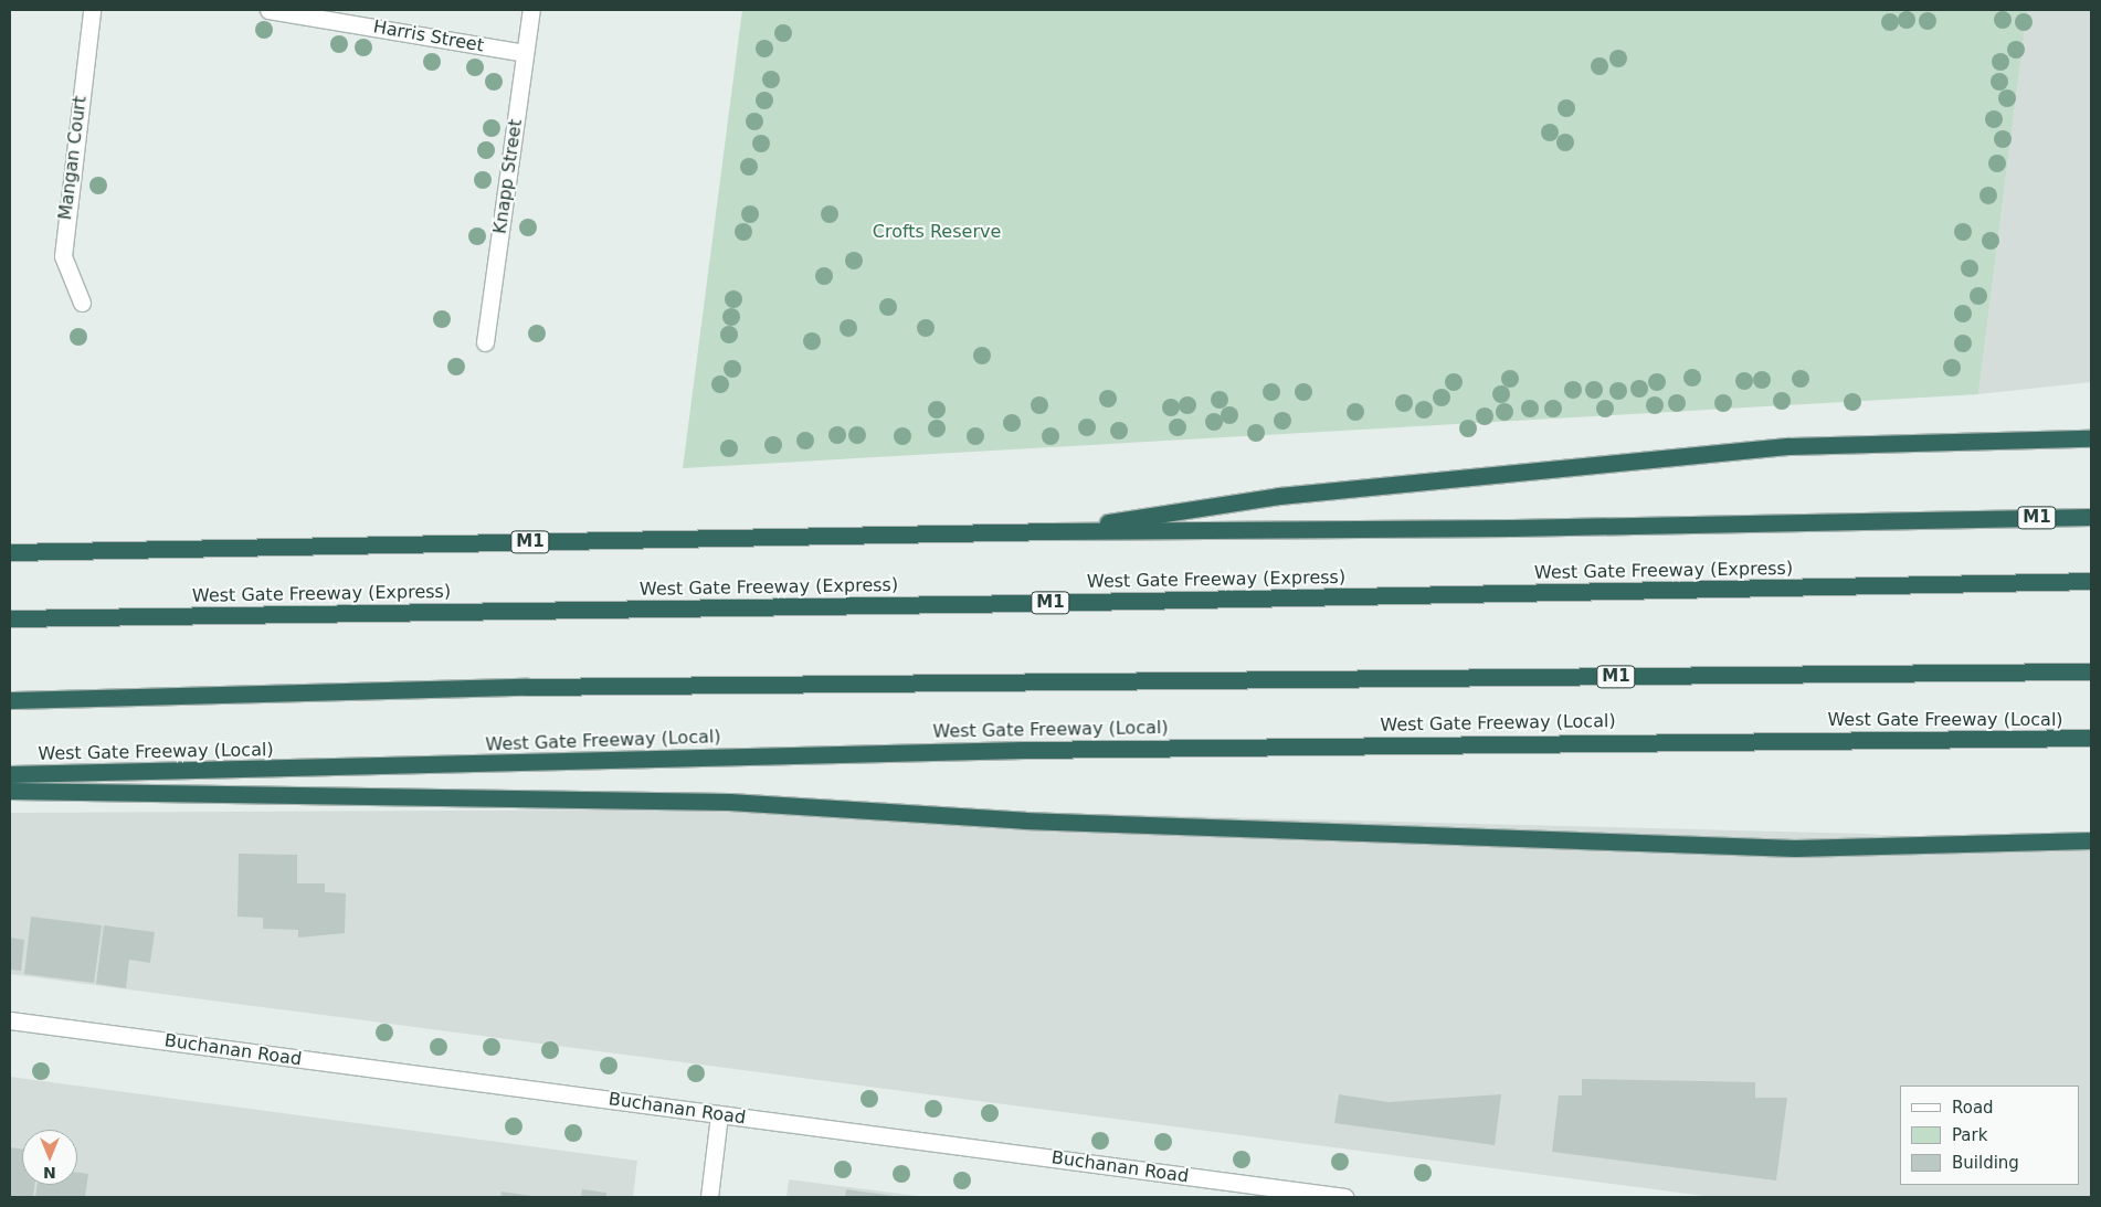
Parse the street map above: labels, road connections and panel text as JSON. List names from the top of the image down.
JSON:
{
  "streets": {
    "highway": ["M1", "West Gate Freeway (Express)", "West Gate Freeway (Local)"],
    "street": [
      "Harris Street",
      "Mangan Court",
      "Knapp Street",
      "Buchanan Road"
    ]
  },
  "crossings": [
    ["Harris Street", "Knapp Street"]
  ],
  "parks": ["Crofts Reserve"],
  "legend": ["Road", "Park", "Building"],
  "north": "bottom"
}
